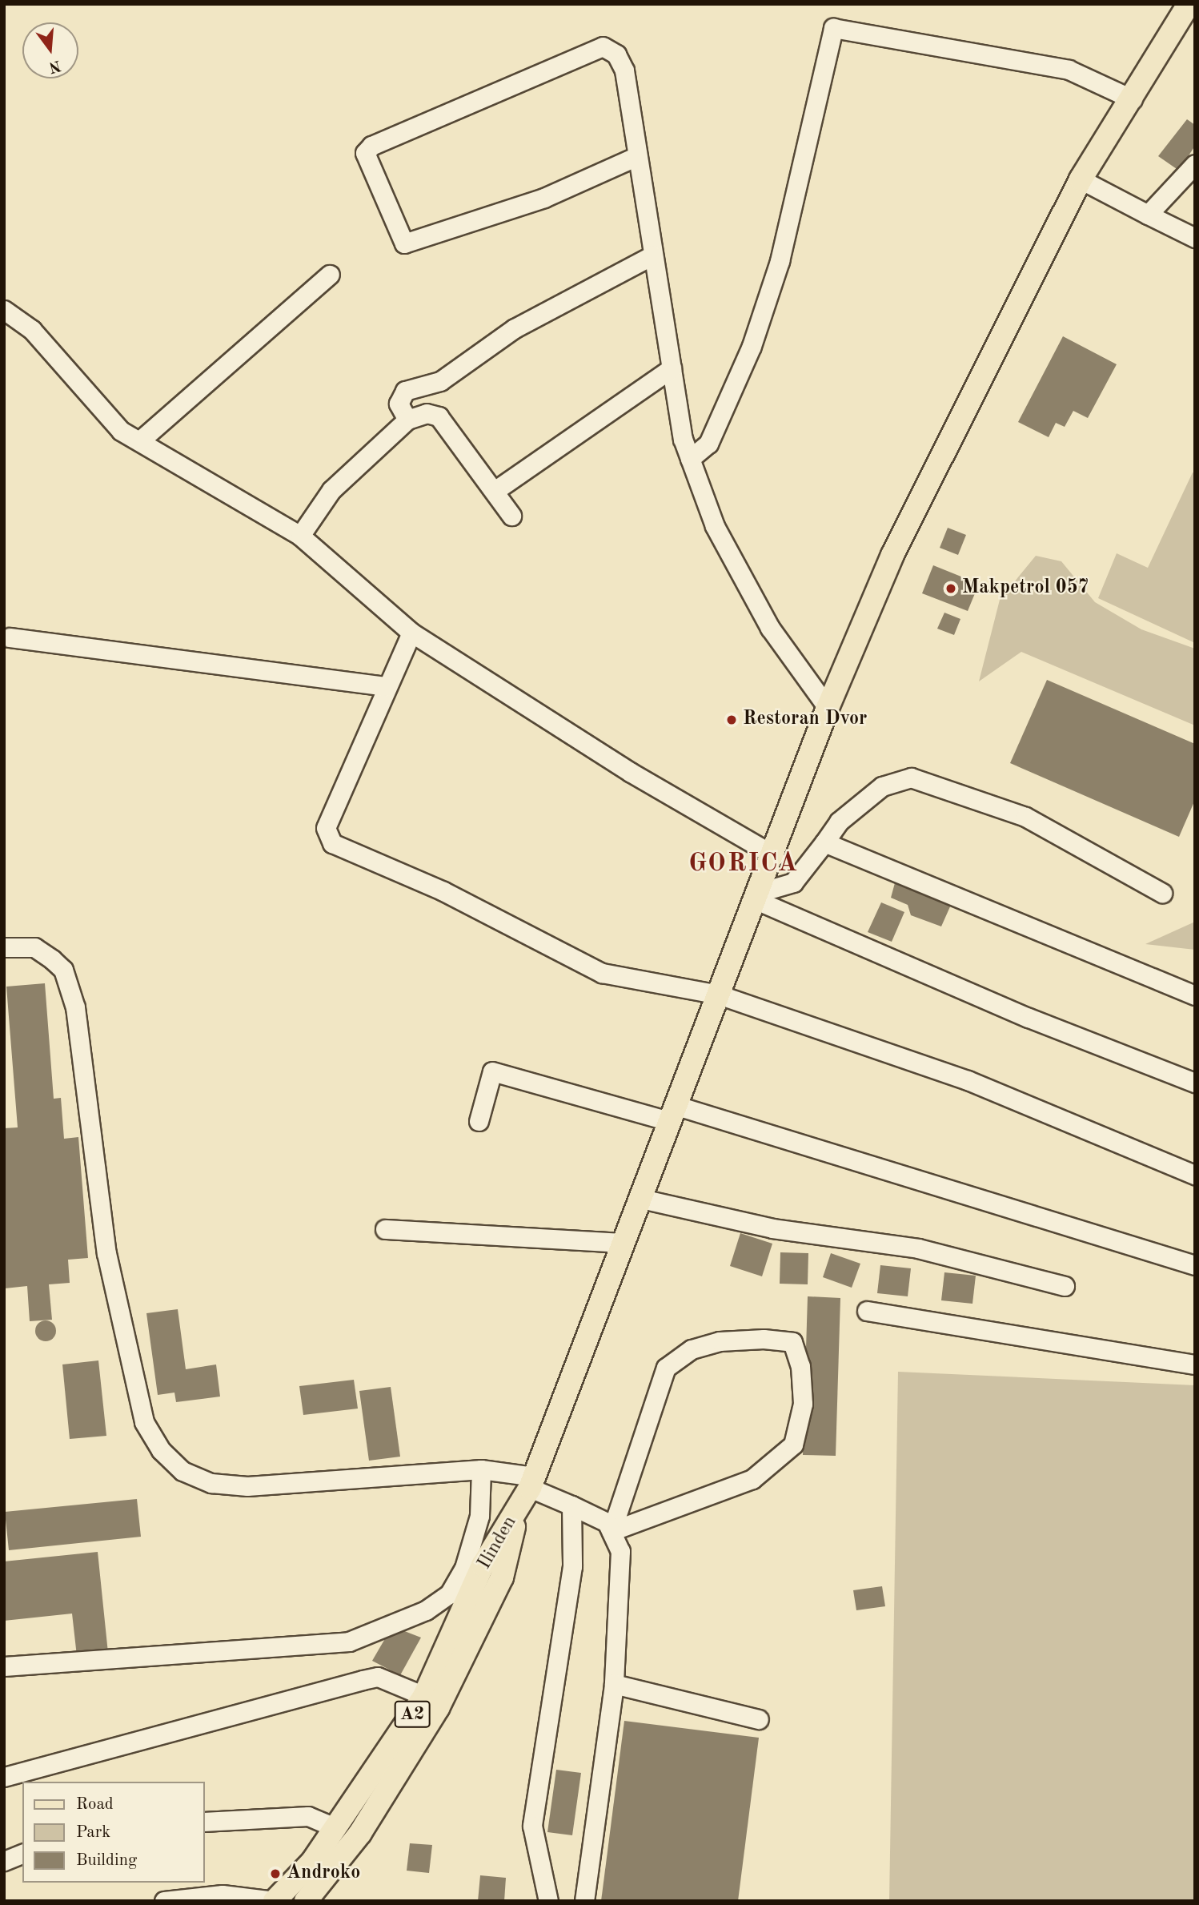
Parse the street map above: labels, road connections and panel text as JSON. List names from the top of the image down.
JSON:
{
  "streets": {
    "main road": ["Ilinden", "A2"]
  },
  "crossings": [
    ["Ilinden", "A2"]
  ],
  "districts": ["GORICA"],
  "places": ["Makpetrol 057", "Restoran Dvor", "Androko"],
  "legend": ["Road", "Park", "Building"],
  "north": "bottom"
}
